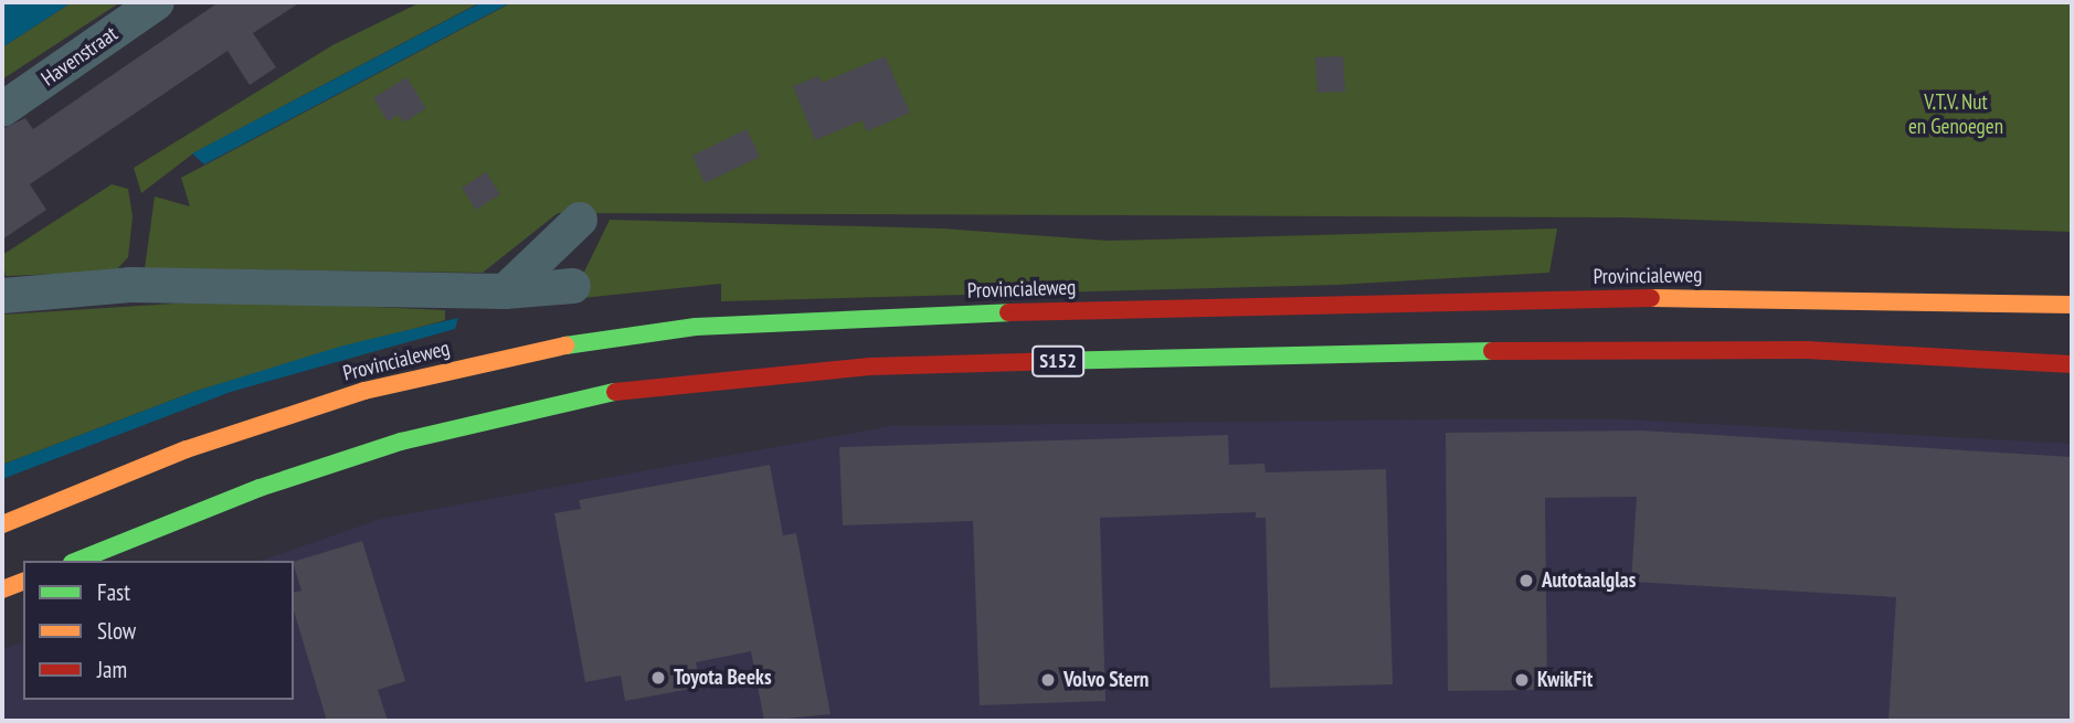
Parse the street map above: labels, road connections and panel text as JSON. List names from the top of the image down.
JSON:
{
  "streets": {
    "main road": ["Provincialeweg", "S152"],
    "street": ["Havenstraat"]
  },
  "parks": ["V.T.V. Nut en Genoegen"],
  "places": [
    "Autotaalglas",
    "Toyota Beeks",
    "Volvo Stern",
    "KwikFit"
  ],
  "legend": ["Fast", "Slow", "Jam"]
}
